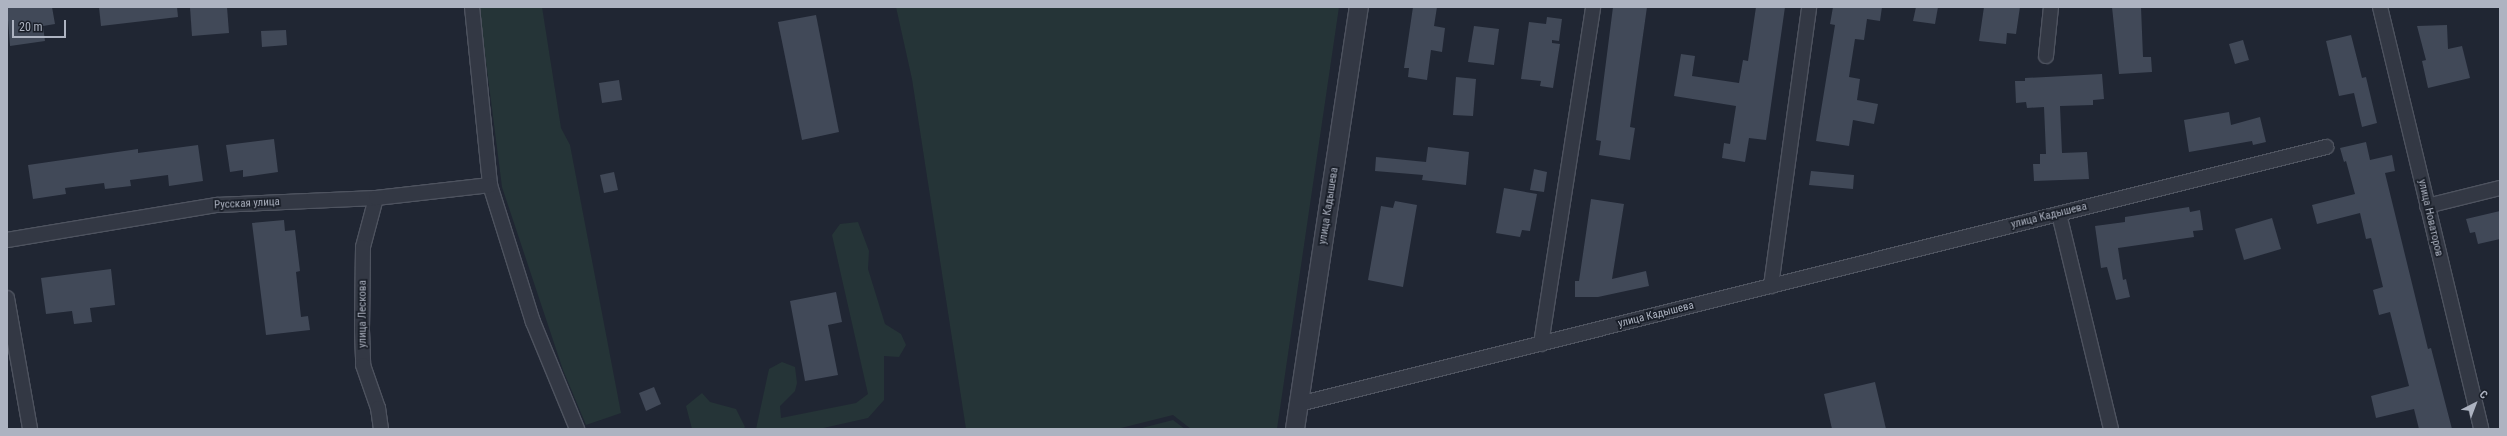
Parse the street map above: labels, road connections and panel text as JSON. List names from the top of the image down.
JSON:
{
  "streets": {
    "street": [
      "Русская улица",
      "улица Кадышева",
      "улица Новаторов",
      "улица Лескова"
    ]
  },
  "crossings": [
    ["Русская улица", "улица Лескова"]
  ],
  "scale_bar": "20 m",
  "north": "top right"
}
